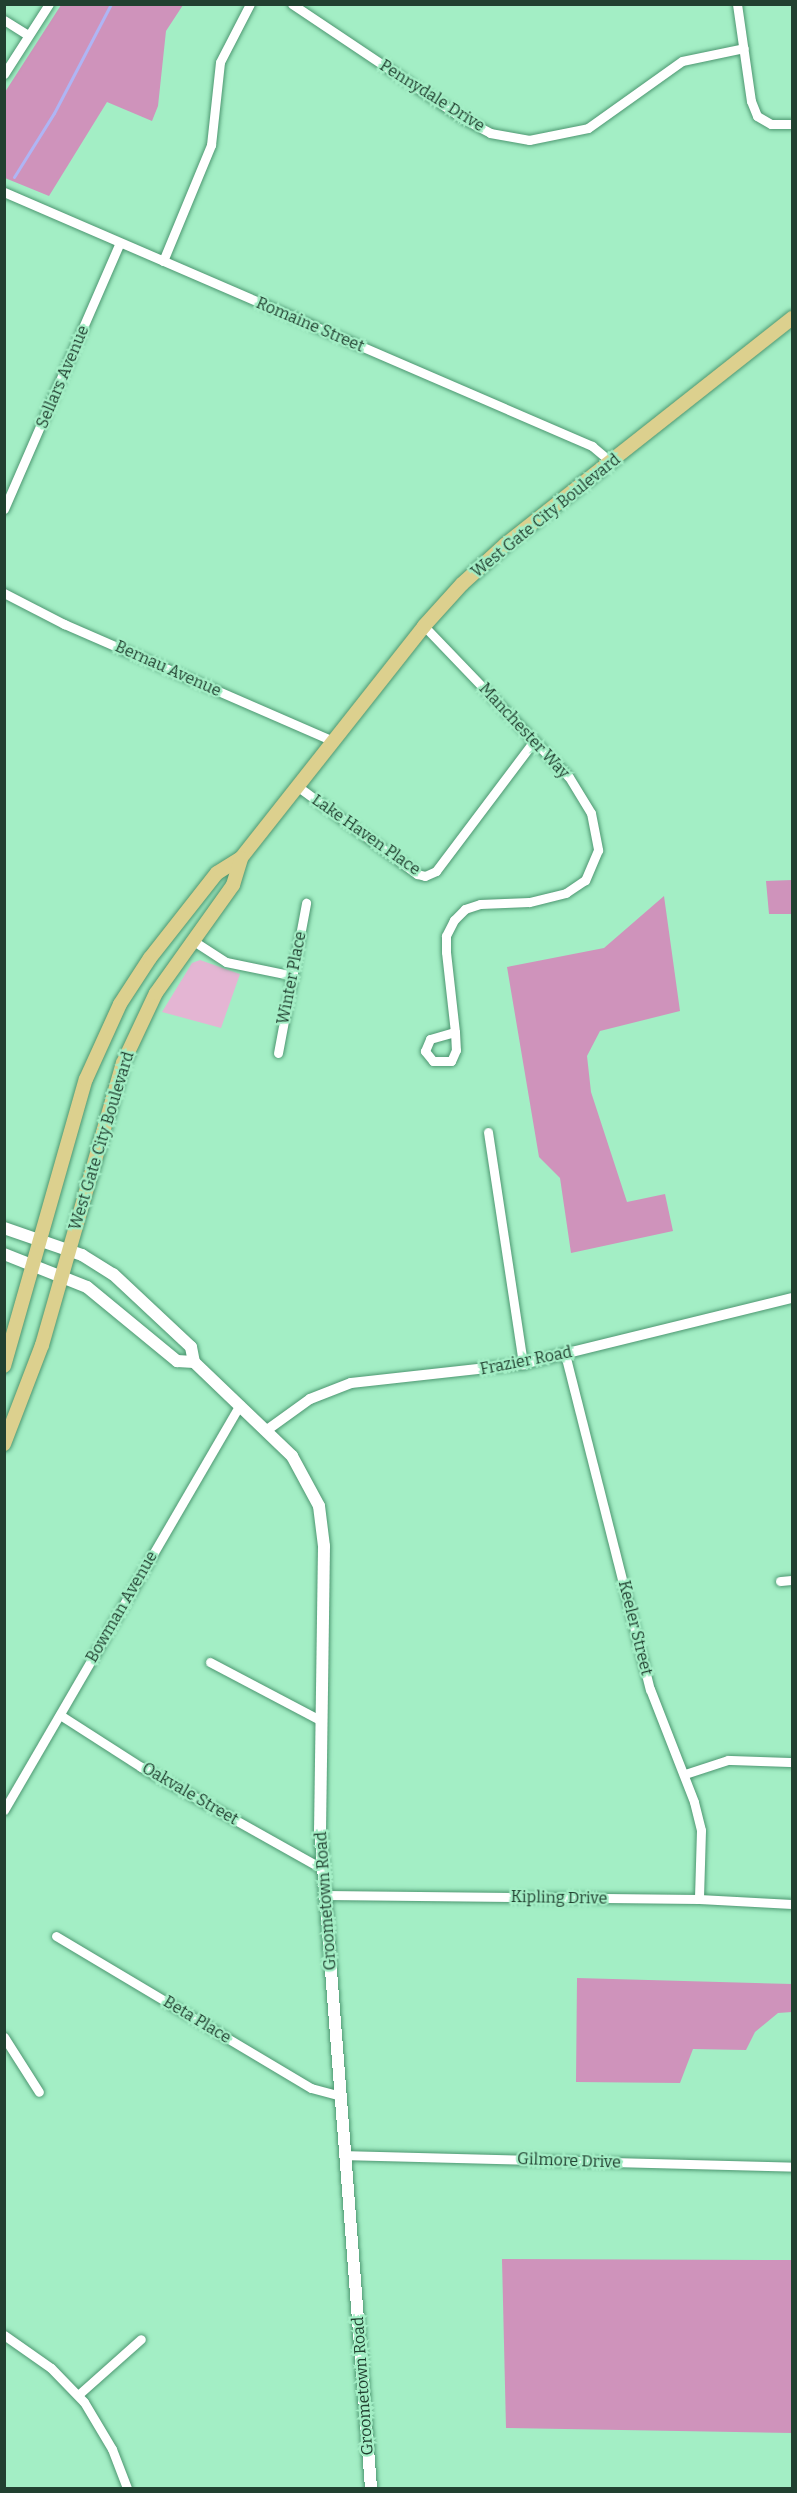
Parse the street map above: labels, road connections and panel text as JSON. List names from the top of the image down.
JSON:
{
  "streets": {
    "main road": ["West Gate City Boulevard", "Groometown Road"],
    "street": [
      "Pennydale Drive",
      "Romaine Street",
      "Sellars Avenue",
      "Bernau Avenue",
      "Manchester Way",
      "Lake Haven Place",
      "Winter Place",
      "Frazier Road",
      "Bowman Avenue",
      "Keeler Street",
      "Oakvale Street",
      "Kipling Drive",
      "Beta Place",
      "Gilmore Drive"
    ]
  },
  "crossings": [
    ["Romaine Street", "Sellars Avenue"],
    ["Romaine Street", "West Gate City Boulevard"],
    ["West Gate City Boulevard", "Bernau Avenue"],
    ["West Gate City Boulevard", "Manchester Way"],
    ["West Gate City Boulevard", "Lake Haven Place"],
    ["West Gate City Boulevard", "Groometown Road"],
    ["Manchester Way", "Lake Haven Place"],
    ["Frazier Road", "Keeler Street"],
    ["Frazier Road", "Groometown Road"],
    ["Bowman Avenue", "Oakvale Street"],
    ["Bowman Avenue", "Groometown Road"],
    ["Keeler Street", "Kipling Drive"],
    ["Oakvale Street", "Groometown Road"],
    ["Kipling Drive", "Groometown Road"],
    ["Groometown Road", "Beta Place"],
    ["Groometown Road", "Gilmore Drive"]
  ]
}
